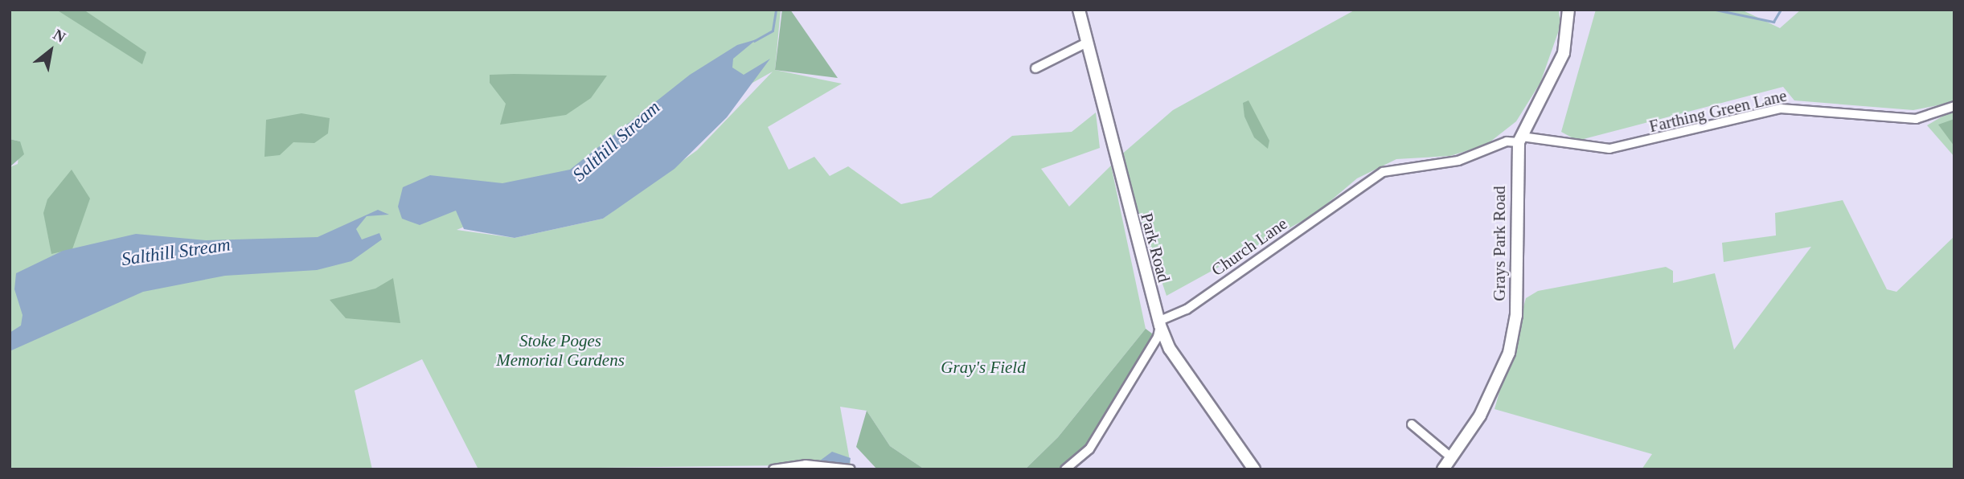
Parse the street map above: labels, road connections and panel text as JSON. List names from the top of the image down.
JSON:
{
  "streets": {
    "main road": ["Grays Park Road", "Park Road"],
    "street": ["Farthing Green Lane", "Church Lane"]
  },
  "crossings": [
    ["Farthing Green Lane", "Grays Park Road"],
    ["Farthing Green Lane", "Church Lane"],
    ["Grays Park Road", "Church Lane"],
    ["Church Lane", "Park Road"]
  ],
  "water": ["Salthill Stream"],
  "parks": ["Stoke Poges Memorial Gardens", "Gray's Field"],
  "north": "top right"
}
